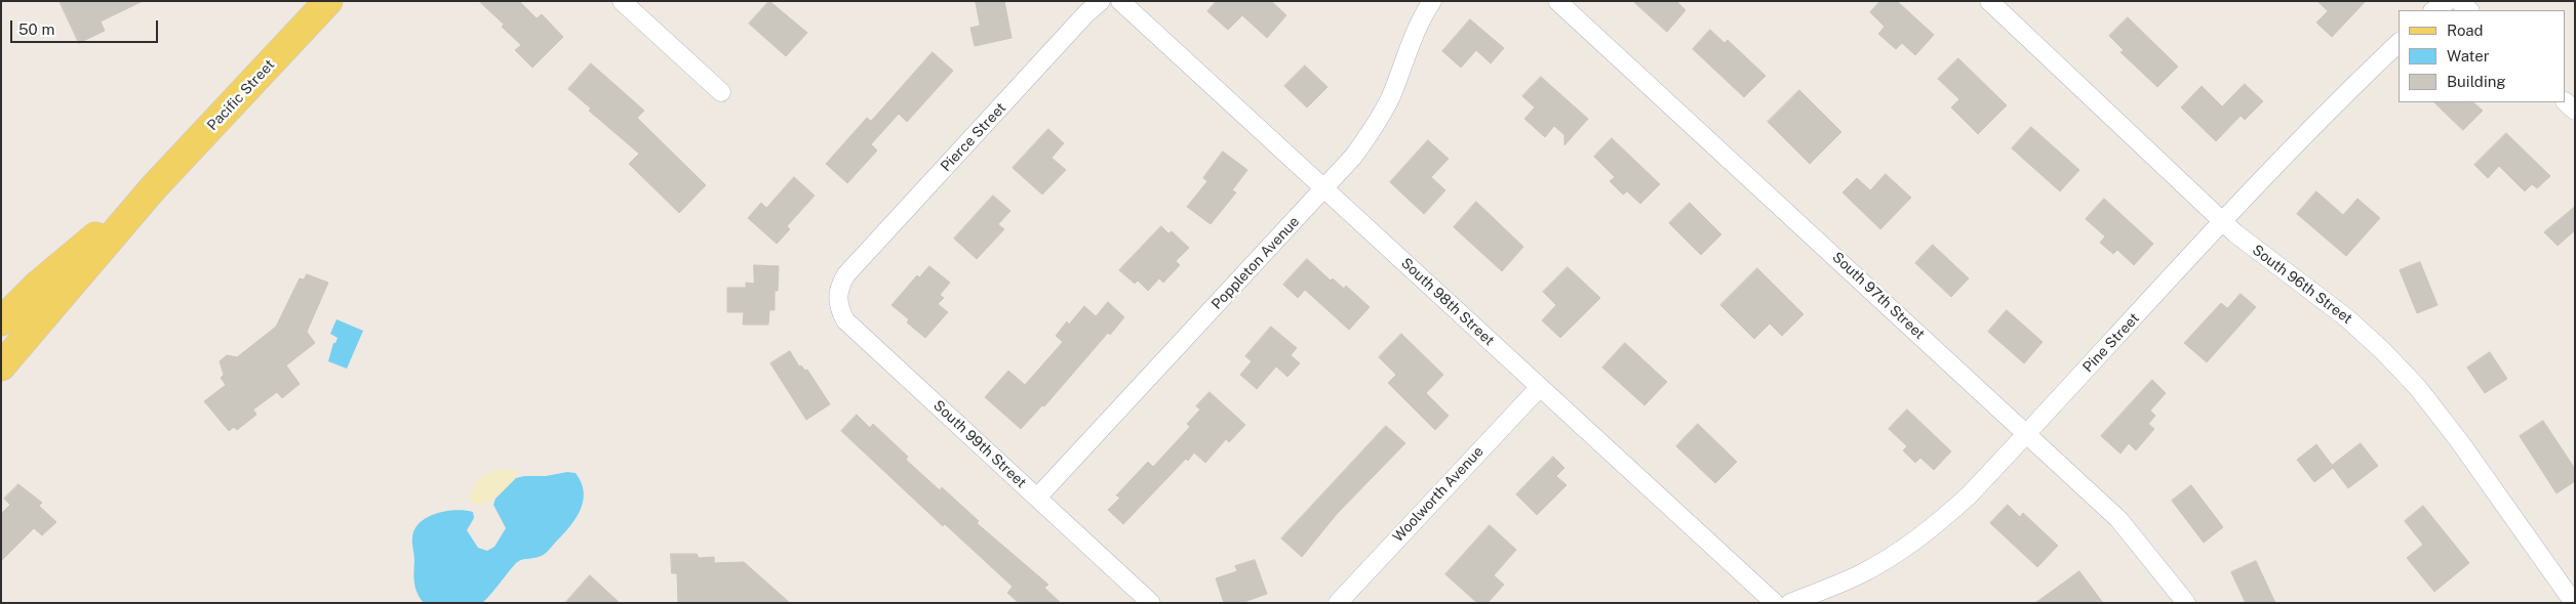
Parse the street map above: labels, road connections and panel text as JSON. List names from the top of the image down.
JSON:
{
  "streets": {
    "main road": ["Pacific Street"],
    "street": [
      "Pierce Street",
      "Poppleton Avenue",
      "South 96th Street",
      "South 97th Street",
      "South 98th Street",
      "Pine Street",
      "South 99th Street",
      "Woolworth Avenue"
    ]
  },
  "crossings": [
    ["Pierce Street", "South 99th Street"],
    ["Poppleton Avenue", "South 98th Street"],
    ["Poppleton Avenue", "South 99th Street"],
    ["South 96th Street", "Pine Street"],
    ["South 97th Street", "Pine Street"],
    ["South 98th Street", "Woolworth Avenue"]
  ],
  "legend": ["Road", "Water", "Building"],
  "scale_bar": "50 m"
}
